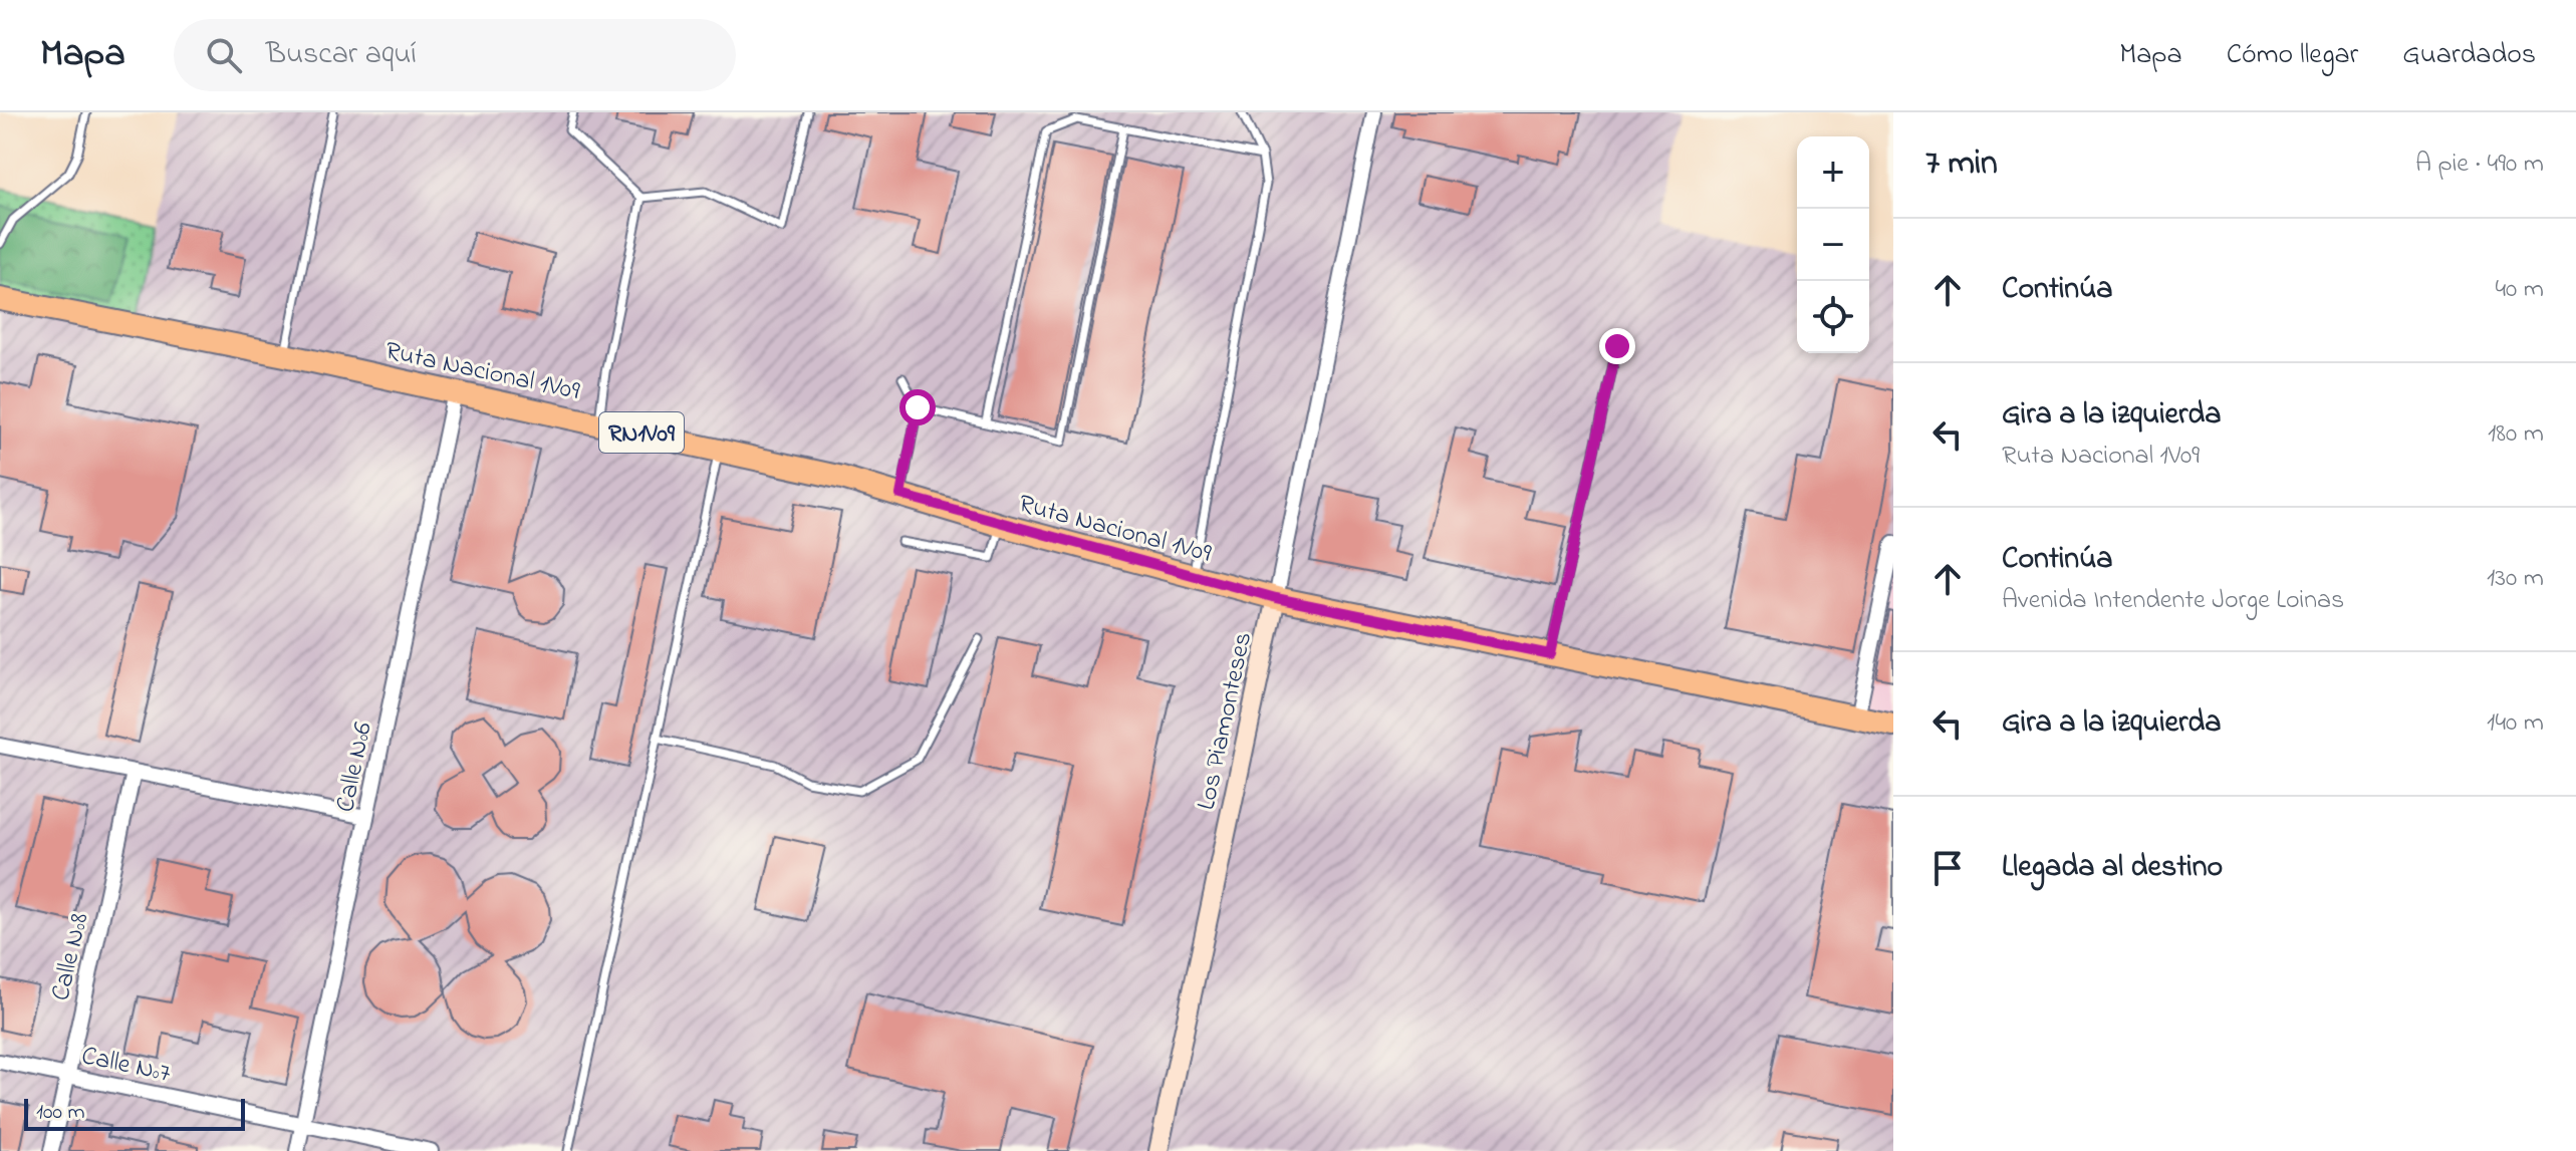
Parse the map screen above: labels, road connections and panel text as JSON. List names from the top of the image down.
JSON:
{
  "streets": {
    "main road": ["Ruta Nacional 1V09", "RN1V09", "Los Piamonteses"],
    "street": ["Calle Nº6", "Calle Nº8", "Calle Nº7"]
  },
  "crossings": [
    ["Ruta Nacional 1V09", "RN1V09"],
    ["Ruta Nacional 1V09", "Los Piamonteses"],
    ["Ruta Nacional 1V09", "Calle Nº6"],
    ["RN1V09", "Los Piamonteses"],
    ["Calle Nº6", "Calle Nº7"],
    ["Calle Nº8", "Calle Nº7"]
  ],
  "scale_bar": "100 m",
  "page": {
    "header": "Mapa",
    "search": "Buscar aquí",
    "nav": ["Mapa", "Cómo llegar", "Guardados"],
    "heading": ["7 min", "A pie · 490 m"],
    "map_buttons": ["+", "−"],
    "list": [
      ["Continúa", "40 m"],
      ["Gira a la izquierda", "Ruta Nacional 1V09", "180 m"],
      ["Continúa", "Avenida Intendente Jorge Loinas", "130 m"],
      ["Gira a la izquierda", "140 m"],
      "Llegada al destino"
    ],
    "scale": "100 m"
  }
}
